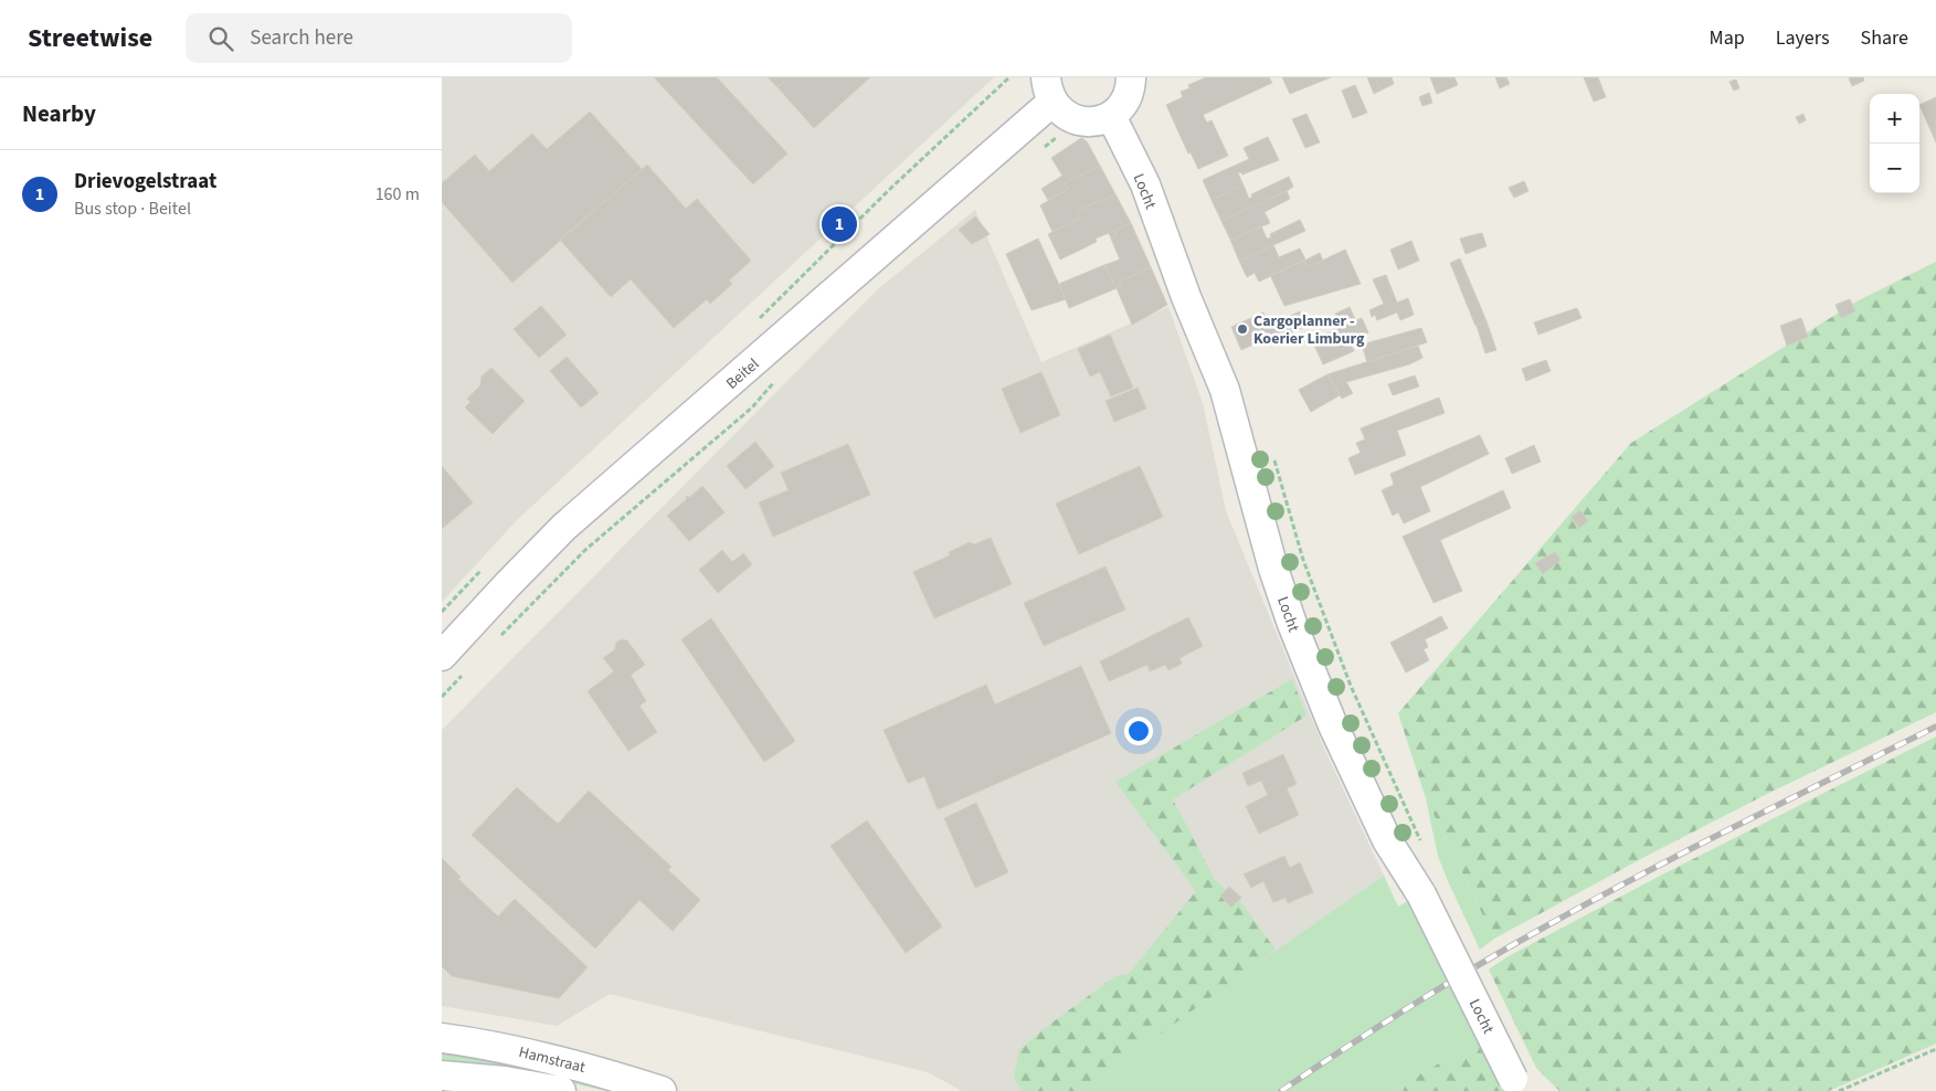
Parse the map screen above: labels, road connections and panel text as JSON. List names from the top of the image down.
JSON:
{
  "streets": {
    "street": ["Locht", "Beitel", "Hamstraat"]
  },
  "places": ["Cargoplanner - Koerier Limburg"],
  "page": {
    "header": "Streetwise",
    "search": "Search here",
    "nav": ["Map", "Layers", "Share"],
    "heading": "Nearby",
    "map_buttons": ["+", "−"],
    "list": [
      {
        "mark": "1",
        "name": "Drievogelstraat",
        "note": "Bus stop · Beitel",
        "value": "160 m"
      }
    ],
    "pins": "1"
  }
}
